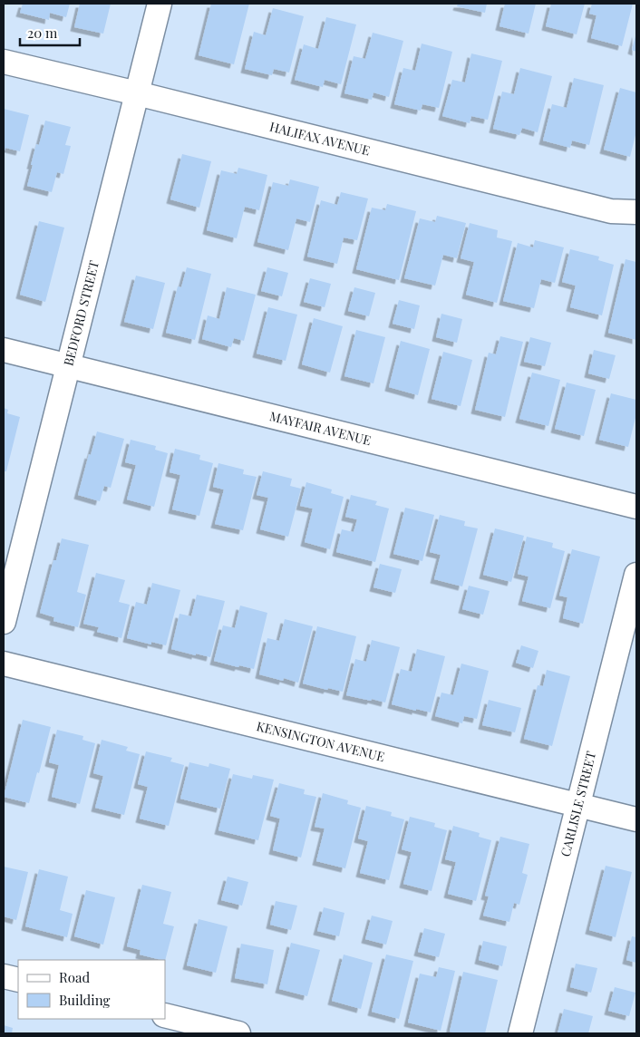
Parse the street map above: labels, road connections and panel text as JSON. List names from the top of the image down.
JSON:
{
  "streets": {
    "street": [
      "HALIFAX AVENUE",
      "BEDFORD STREET",
      "MAYFAIR AVENUE",
      "KENSINGTON AVENUE",
      "CARLISLE STREET"
    ]
  },
  "crossings": [
    ["HALIFAX AVENUE", "BEDFORD STREET"],
    ["BEDFORD STREET", "MAYFAIR AVENUE"],
    ["KENSINGTON AVENUE", "CARLISLE STREET"]
  ],
  "legend": ["Road", "Building"],
  "scale_bar": "20 m"
}
